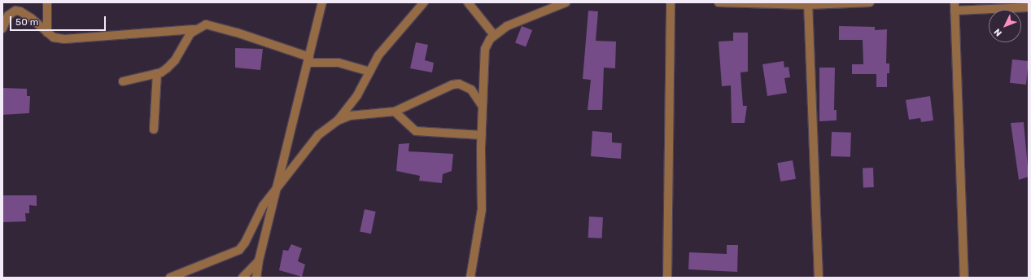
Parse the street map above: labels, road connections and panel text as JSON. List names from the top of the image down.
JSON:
{
  "scale_bar": "50 m",
  "north": "bottom left"
}
